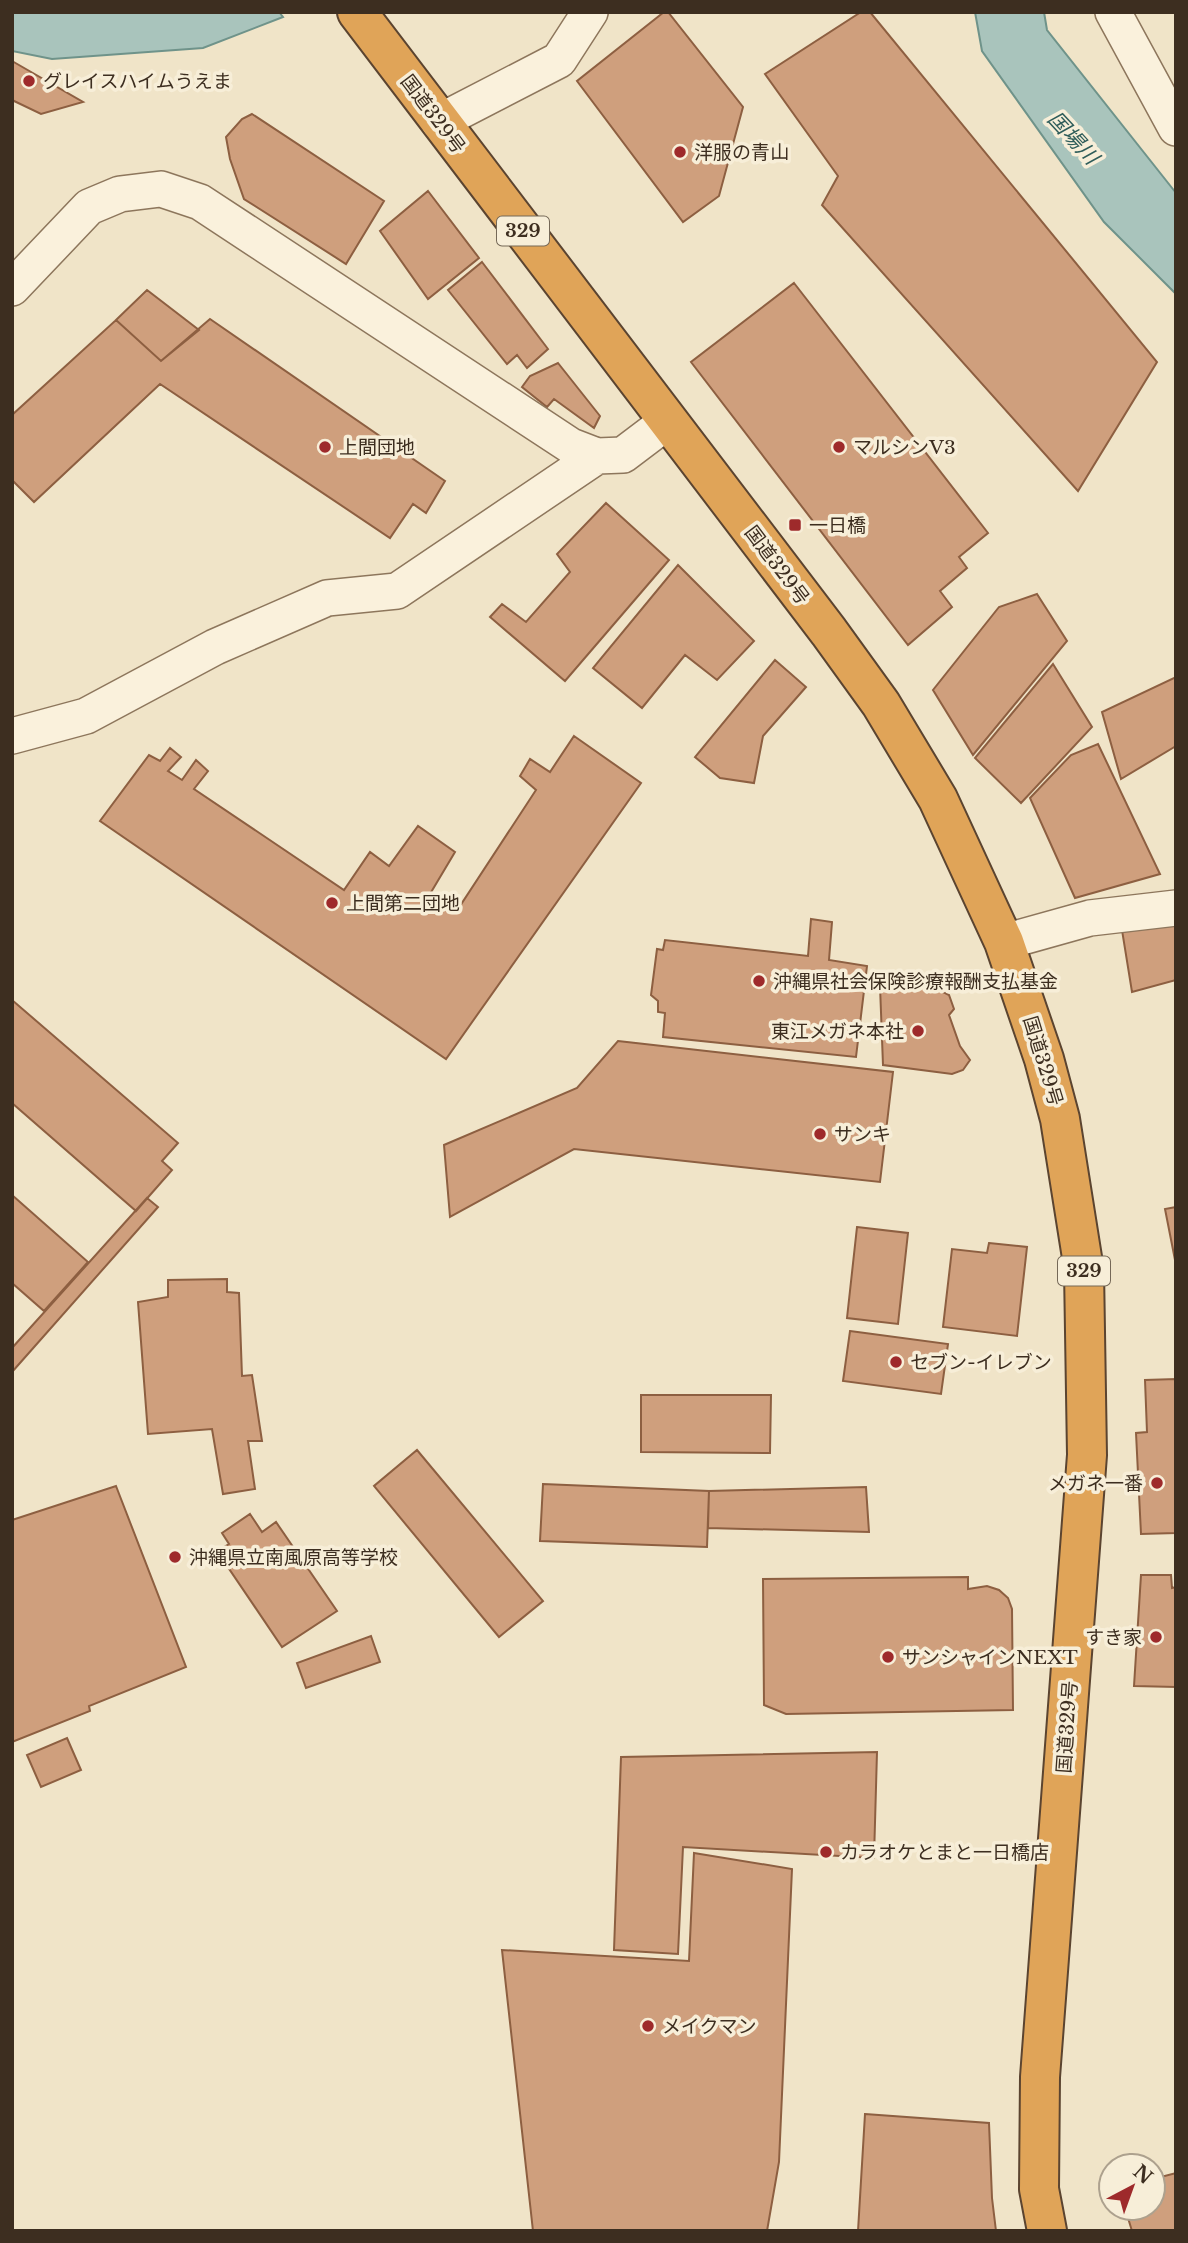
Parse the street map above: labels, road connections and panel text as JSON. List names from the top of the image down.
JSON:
{
  "streets": {
    "highway": ["国道329号", "329"]
  },
  "water": ["国場川"],
  "places": {
    "other": [
      "グレイスハイムうえま",
      "洋服の青山",
      "上間団地",
      "マルシンV3",
      "上間第二団地",
      "沖縄県社会保険診療報酬支払基金",
      "東江メガネ本社",
      "サンキ",
      "セブン-イレブン",
      "メガネ一番",
      "沖縄県立南風原高等学校",
      "すき家",
      "サンシャインNEXT",
      "カラオケとまと一日橋店",
      "メイクマン"
    ],
    "transit": ["一日橋"]
  },
  "north": "top right"
}
